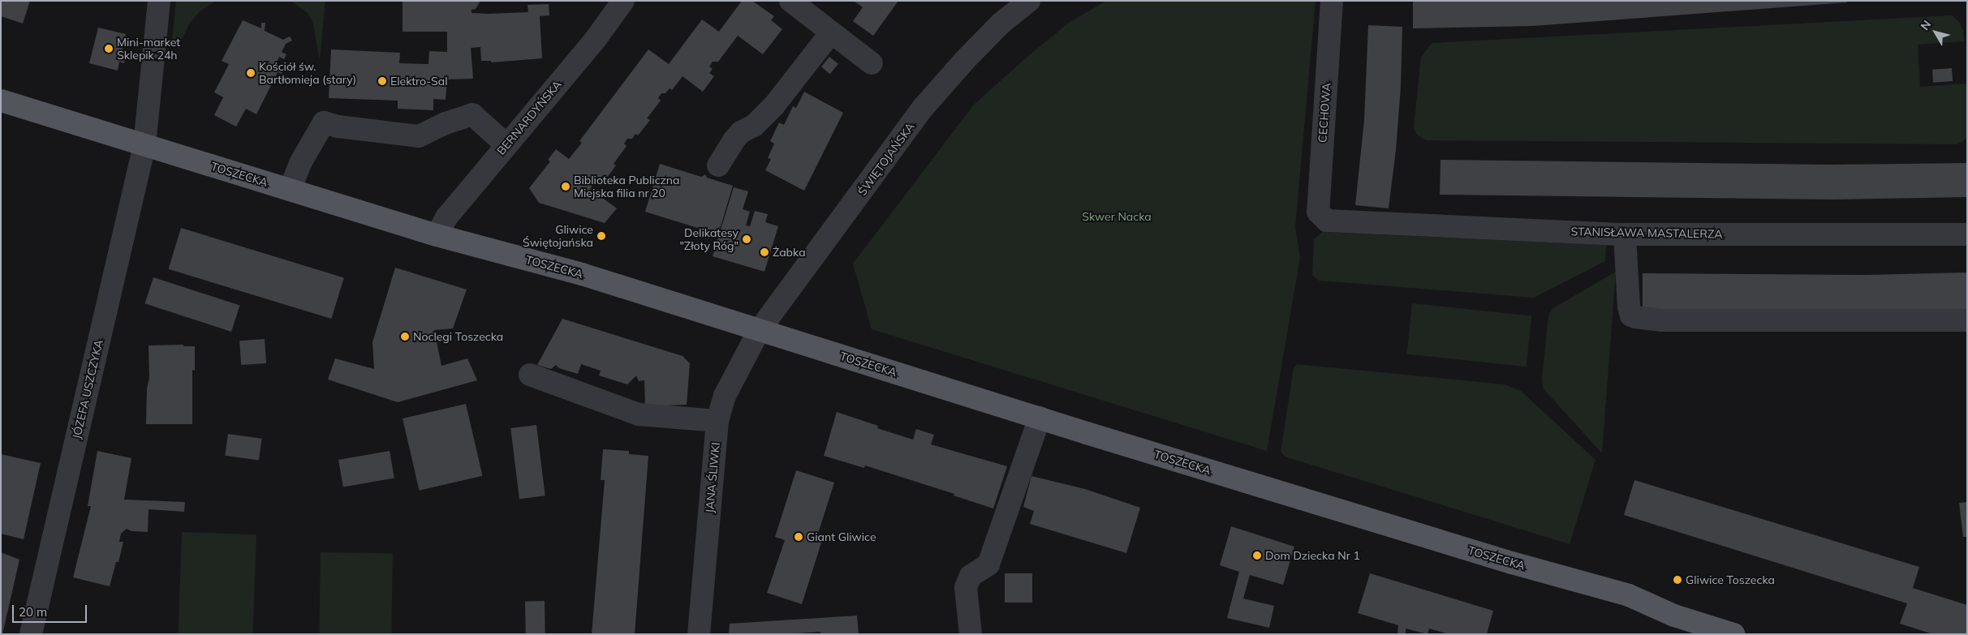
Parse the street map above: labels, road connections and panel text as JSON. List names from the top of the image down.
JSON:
{
  "streets": {
    "main road": ["TOSZECKA"],
    "street": [
      "CECHOWA",
      "BERNARDYŃSKA",
      "ŚWIĘTOJAŃSKA",
      "STANISŁAWA MASTALERZA",
      "JÓZEFA USZCZYKA",
      "JANA ŚLIWKI"
    ]
  },
  "crossings": [
    ["CECHOWA", "STANISŁAWA MASTALERZA"],
    ["BERNARDYŃSKA", "TOSZECKA"],
    ["ŚWIĘTOJAŃSKA", "TOSZECKA"],
    ["ŚWIĘTOJAŃSKA", "JANA ŚLIWKI"],
    ["TOSZECKA", "JÓZEFA USZCZYKA"],
    ["TOSZECKA", "JANA ŚLIWKI"]
  ],
  "parks": ["Skwer Nacka"],
  "places": [
    "Mini-market Sklepik 24h",
    "Kościół św. Bartłomieja (stary)",
    "Elektro-Sal",
    "Biblioteka Publiczna Miejska filia nr 20",
    "Gliwice Świętojańska",
    "Delikatesy \"Złoty Róg\"",
    "Żabka",
    "Noclegi Toszecka",
    "Giant Gliwice",
    "Dom Dziecka Nr 1",
    "Gliwice Toszecka"
  ],
  "scale_bar": "20 m",
  "north": "top left"
}
